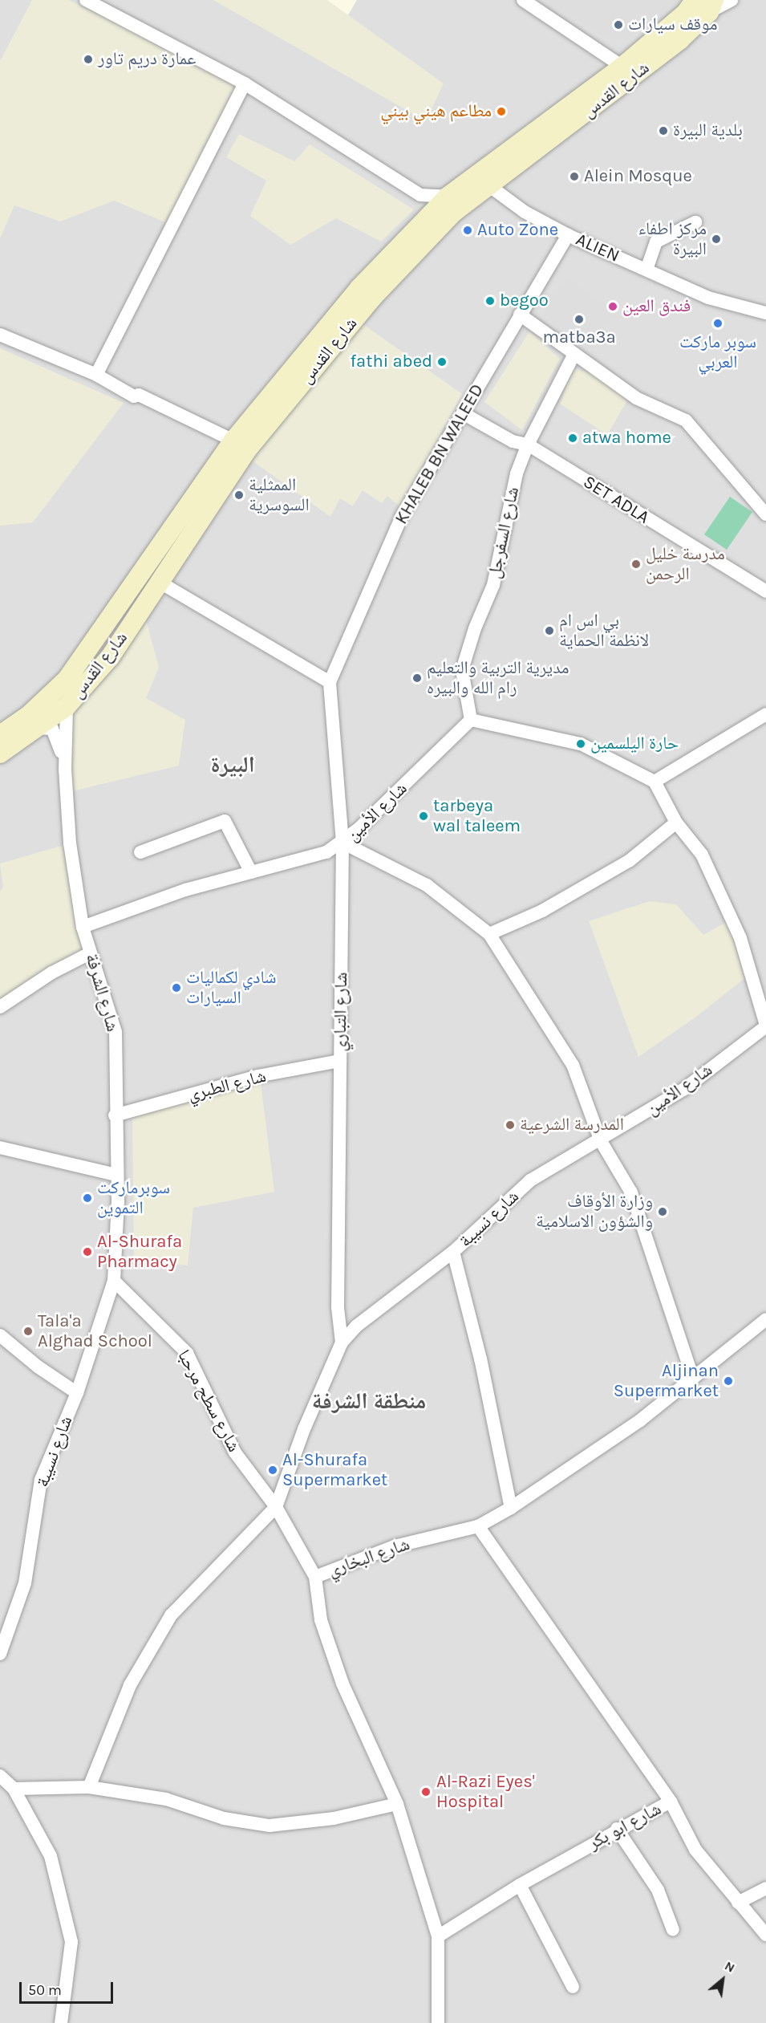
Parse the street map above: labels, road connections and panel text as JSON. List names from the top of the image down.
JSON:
{
  "streets": {
    "main road": ["شارع القدس"],
    "street": [
      "ALIEN",
      "KHALEB BN WALEED",
      "SET ADLA",
      "شارع السفرجل",
      "شارع الأمين",
      "شارع الشرفة",
      "شارع التباري",
      "شارع الطبري",
      "شارع نسيبة",
      "شارع سطح مرحبا",
      "شارع البخاري",
      "شارع ابو بكر"
    ]
  },
  "crossings": [
    ["شارع القدس", "ALIEN"],
    ["شارع القدس", "شارع الشرفة"],
    ["ALIEN", "KHALEB BN WALEED"],
    ["KHALEB BN WALEED", "SET ADLA"],
    ["KHALEB BN WALEED", "شارع التباري"],
    ["SET ADLA", "شارع السفرجل"],
    ["شارع السفرجل", "شارع الأمين"],
    ["شارع الأمين", "شارع التباري"],
    ["شارع الأمين", "شارع نسيبة"],
    ["شارع الشرفة", "شارع الطبري"],
    ["شارع الشرفة", "شارع نسيبة"],
    ["شارع الشرفة", "شارع سطح مرحبا"],
    ["شارع التباري", "شارع الطبري"],
    ["شارع التباري", "شارع نسيبة"],
    ["شارع نسيبة", "شارع سطح مرحبا"],
    ["شارع نسيبة", "شارع البخاري"],
    ["شارع سطح مرحبا", "شارع البخاري"]
  ],
  "districts": ["البيرة", "منطقة الشرفة"],
  "places": [
    "موقف سيارات",
    "عمارة دريم تاور",
    "مطاعم هيني بيني",
    "بلدية البيرة",
    "Alein Mosque",
    "Auto Zone",
    "مركز اطفاء البيرة",
    "begoo",
    "فندق العين",
    "matba3a",
    "سوبر ماركت العربي",
    "fathi abed",
    "atwa home",
    "الممثلية السوسرية",
    "مدرسة خليل الرحمن",
    "بي اس ام لانظمة الحماية",
    "مديرية التربية والتعليم رام الله والبيره",
    "حارة اليلسمين",
    "tarbeya wal taleem",
    "شادي لكماليات السيارات",
    "المدرسة الشرعية",
    "سوبرماركت التموين",
    "وزارة الأوقاف والشؤون الاسلامية",
    "Al-Shurafa Pharmacy",
    "Tala'a Alghad School",
    "Aljinan Supermarket",
    "Al-Shurafa Supermarket",
    "Al-Razi Eyes' Hospital"
  ],
  "scale_bar": "50 m",
  "north": "top right"
}
